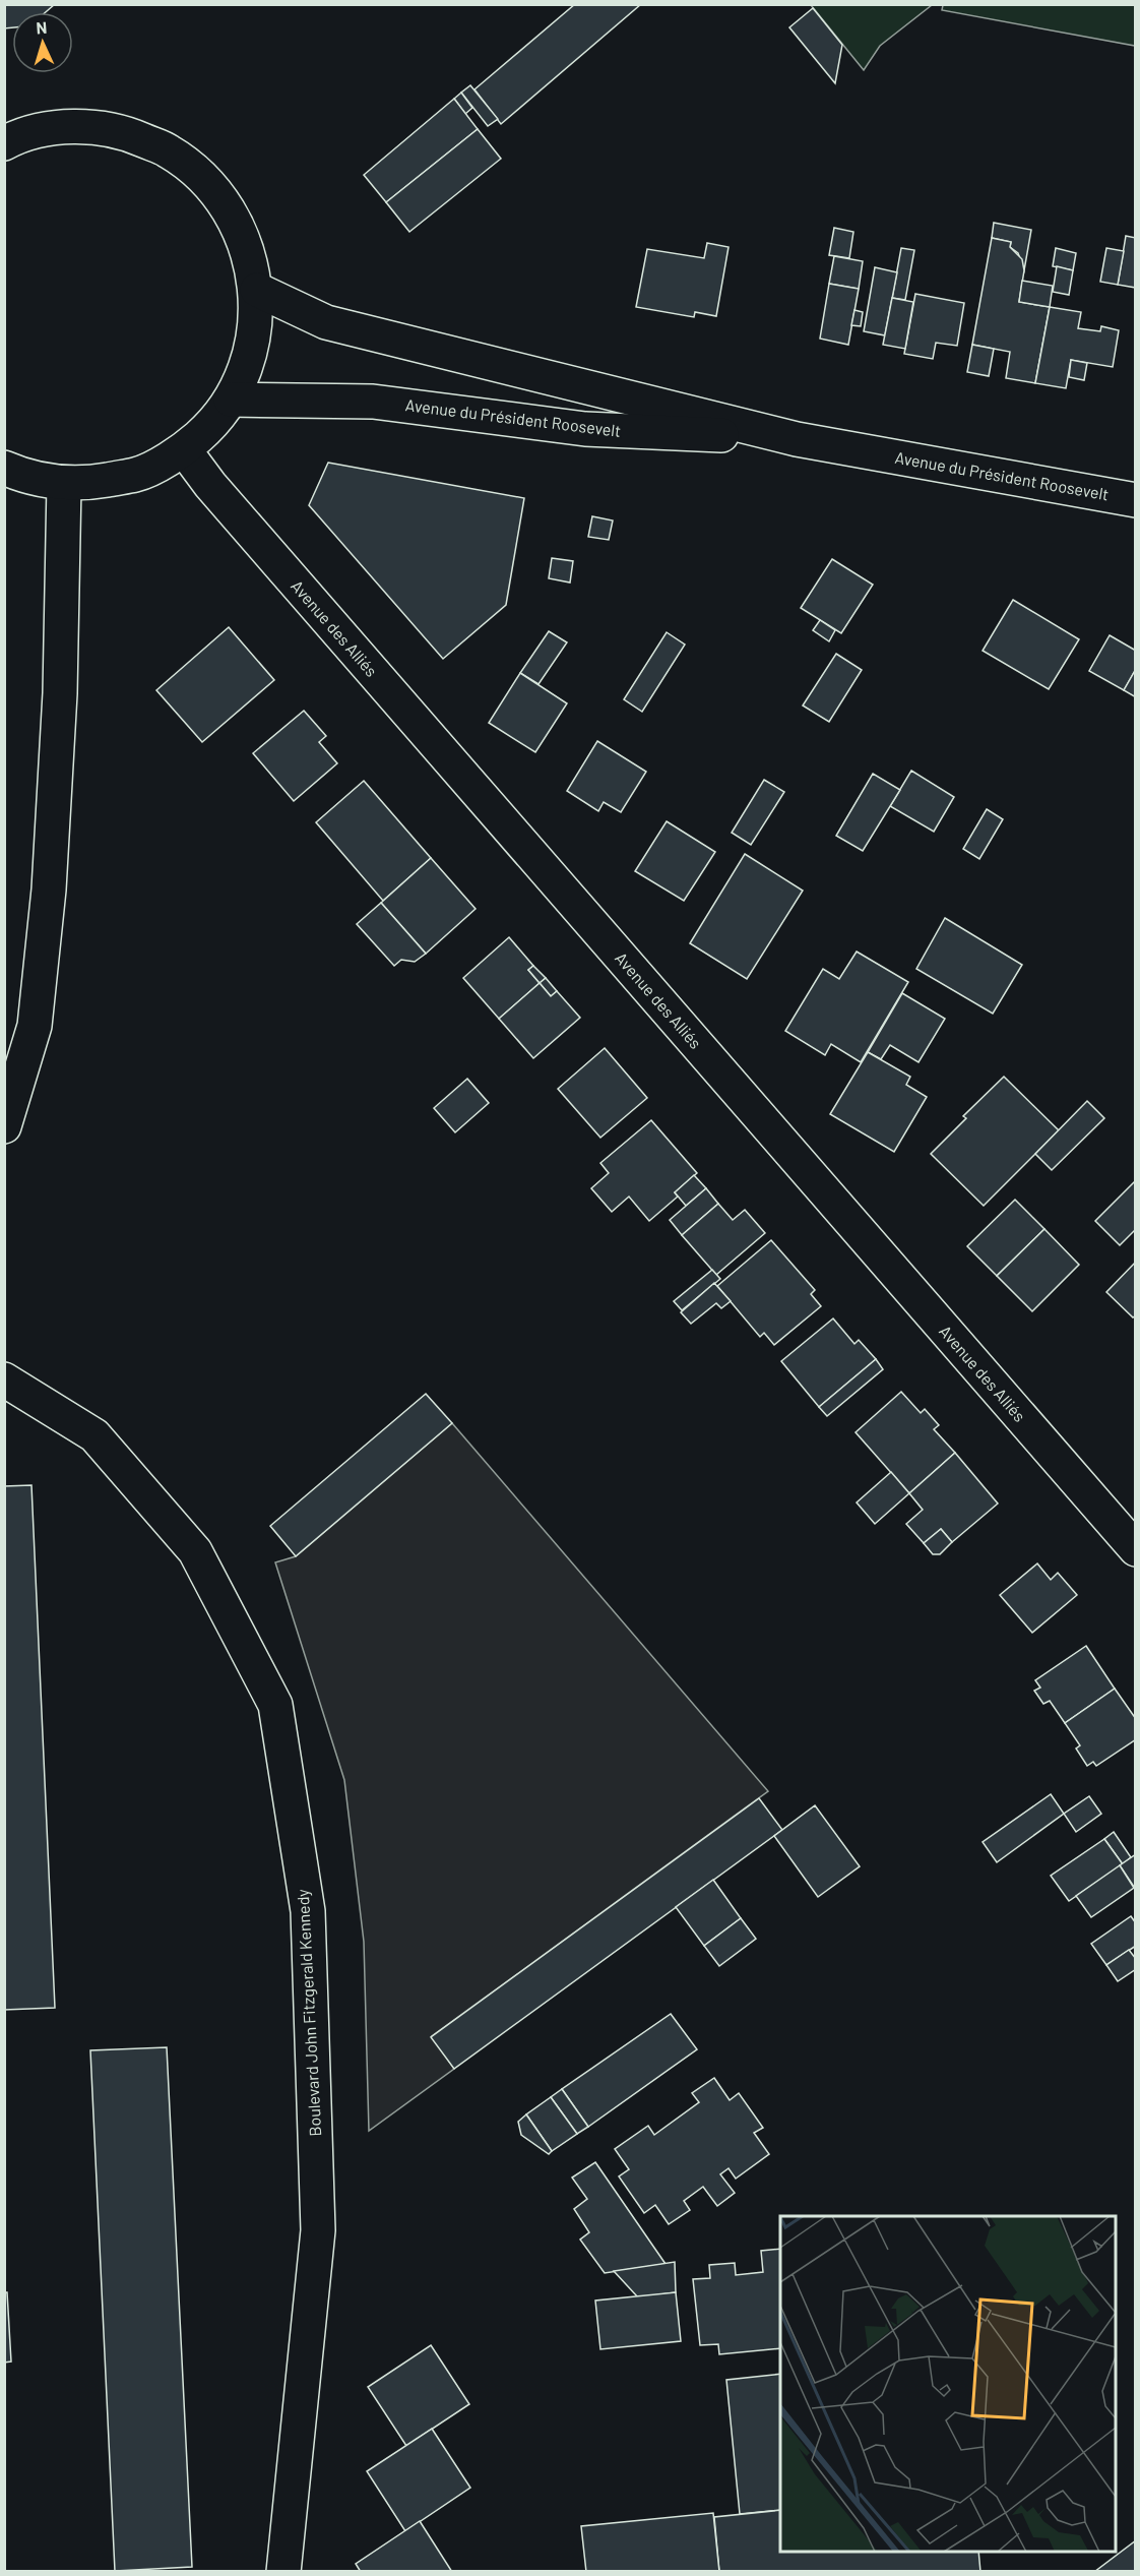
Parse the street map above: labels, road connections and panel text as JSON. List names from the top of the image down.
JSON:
{
  "streets": {
    "street": ["Avenue du Président Roosevelt", "Avenue des Alliés", "Boulevard John Fitzgerald Kennedy"]
  },
  "north": "top"
}
